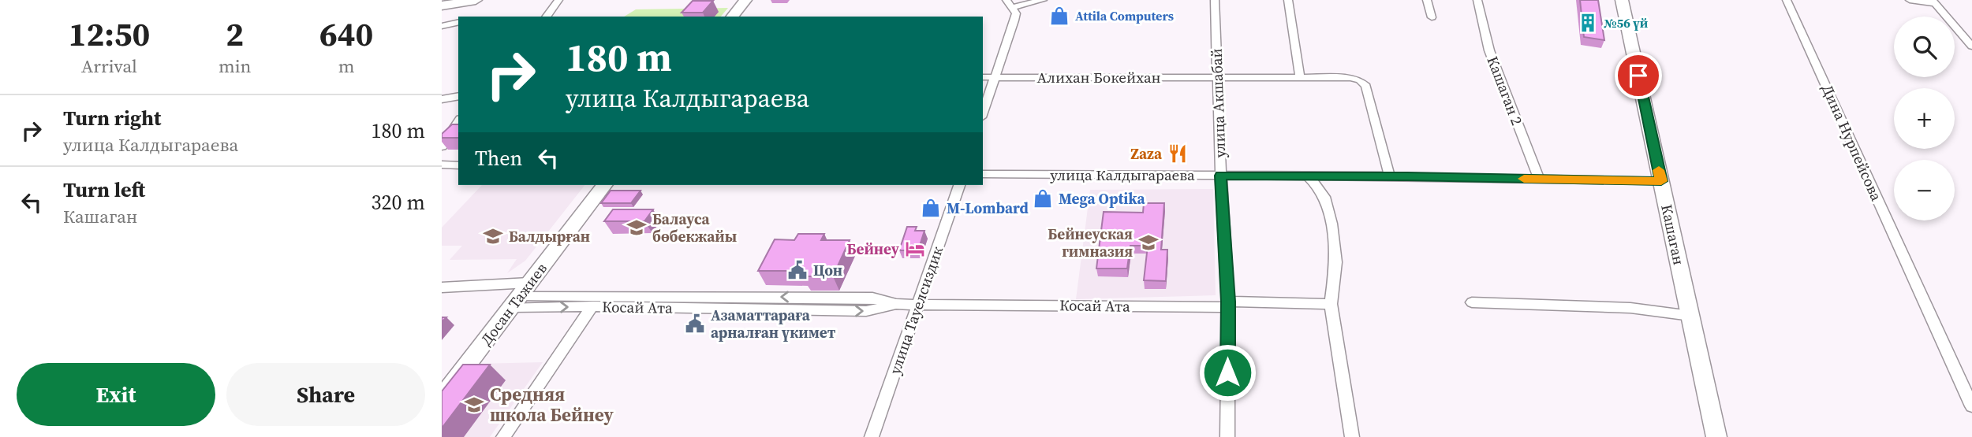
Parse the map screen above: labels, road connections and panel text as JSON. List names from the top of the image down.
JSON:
{
  "streets": {
    "street": [
      "Алихан Бокейхан",
      "Кашаган 2",
      "улица Акшабай",
      "Дина Нурпейсова",
      "улица Калдыгараева",
      "Кашаган",
      "Досан Тажиев",
      "Косай Ата",
      "улица Тауелсиздик"
    ]
  },
  "crossings": [
    ["Алихан Бокейхан", "улица Акшабай"],
    ["Алихан Бокейхан", "улица Калдыгараева"],
    ["Кашаган 2", "улица Калдыгараева"],
    ["улица Акшабай", "улица Калдыгараева"],
    ["улица Акшабай", "Косай Ата"],
    ["улица Калдыгараева", "Кашаган"],
    ["Досан Тажиев", "Косай Ата"],
    ["Косай Ата", "улица Тауелсиздик"]
  ],
  "places": {
    "shop": ["Attila Computers", "Mega Optika", "M-Lombard"],
    "building": ["№56 үй"],
    "restaurant": ["Zaza"],
    "school or university": [
      "Балауса бөбекжайы",
      "Балдырған",
      "Бейнеуская гимназия",
      "Средняя школа Бейнеу"
    ],
    "hotel": ["Бейнеу"],
    "public building": ["Цон", "Азаматтараға арналған үкимет"]
  },
  "page": {
    "eta": [
      "12:50",
      "Arrival",
      "2",
      "min",
      "640",
      "m"
    ],
    "map_buttons": ["+", "−"],
    "turn": ["180 m", "улица Калдыгараева"],
    "list": [
      {
        "name": "Turn right",
        "note": "улица Калдыгараева",
        "value": "180 m"
      },
      {
        "name": "Turn left",
        "note": "Кашаган",
        "value": "320 m"
      }
    ],
    "then": "Then",
    "buttons": ["Exit", "Share"]
  }
}
